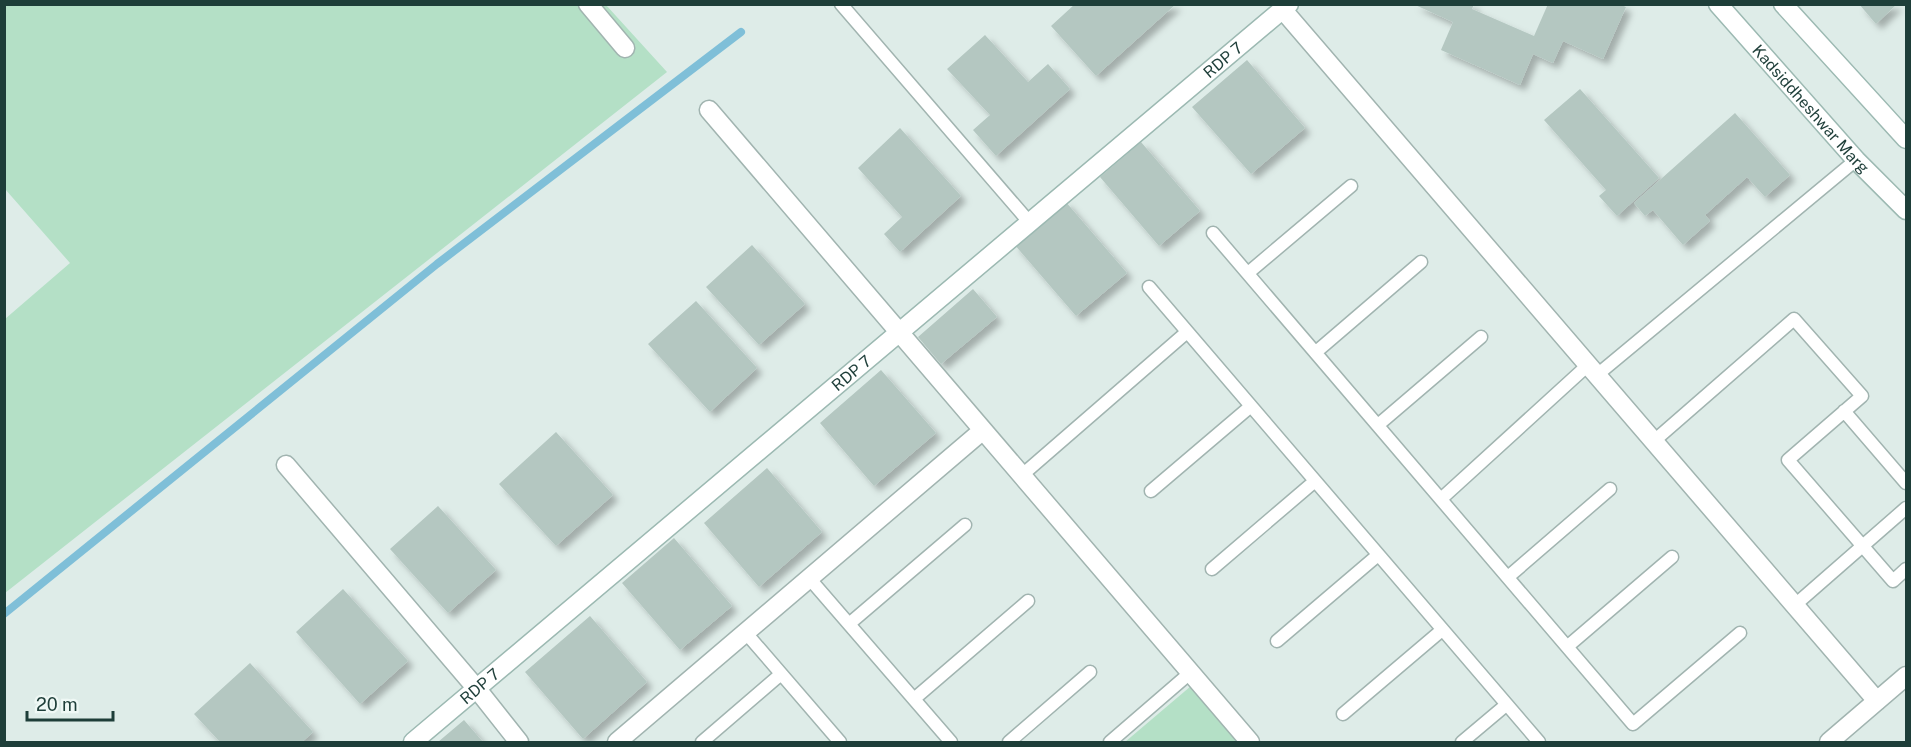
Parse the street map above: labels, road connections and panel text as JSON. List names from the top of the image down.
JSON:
{
  "streets": {
    "street": ["RDP 7", "Kadsiddheshwar Marg"]
  },
  "scale_bar": "20 m"
}
